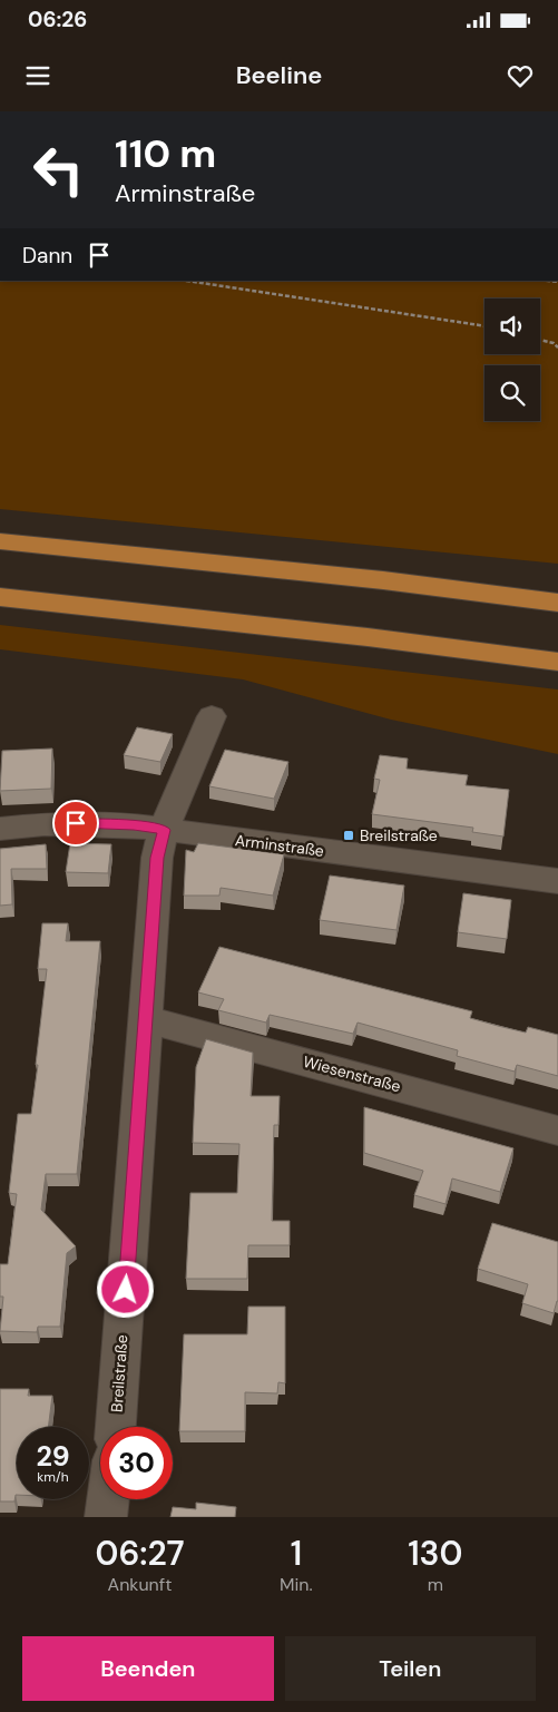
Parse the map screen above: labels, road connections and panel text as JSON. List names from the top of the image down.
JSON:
{
  "streets": {
    "street": ["Arminstraße", "Wiesenstraße", "Breilstraße"]
  },
  "crossings": [
    ["Arminstraße", "Breilstraße"],
    ["Wiesenstraße", "Breilstraße"]
  ],
  "places": {
    "transit": ["Breilstraße"]
  },
  "page": {
    "status": "06:26",
    "header": "Beeline",
    "turn": ["110 m", "Arminstraße"],
    "then": "Dann",
    "speed": "29 km/h",
    "limit": "30",
    "eta": [
      "06:27",
      "Ankunft",
      "1",
      "Min.",
      "130",
      "m"
    ],
    "buttons": ["Beenden", "Teilen"]
  }
}
